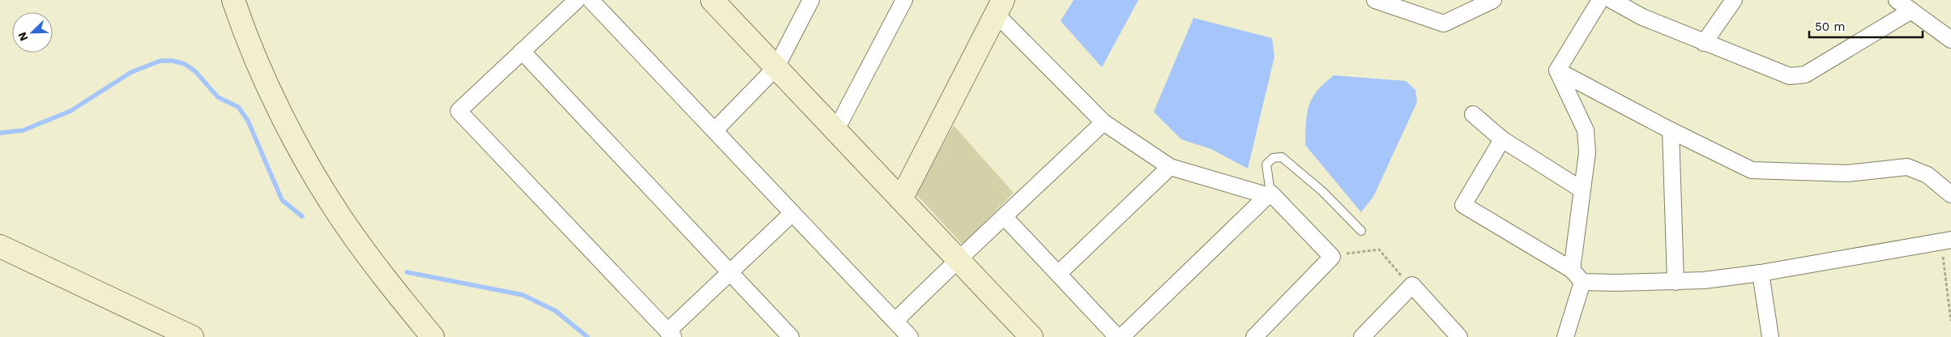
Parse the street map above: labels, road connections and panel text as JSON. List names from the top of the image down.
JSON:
{
  "scale_bar": "50 m",
  "north": "bottom left"
}
